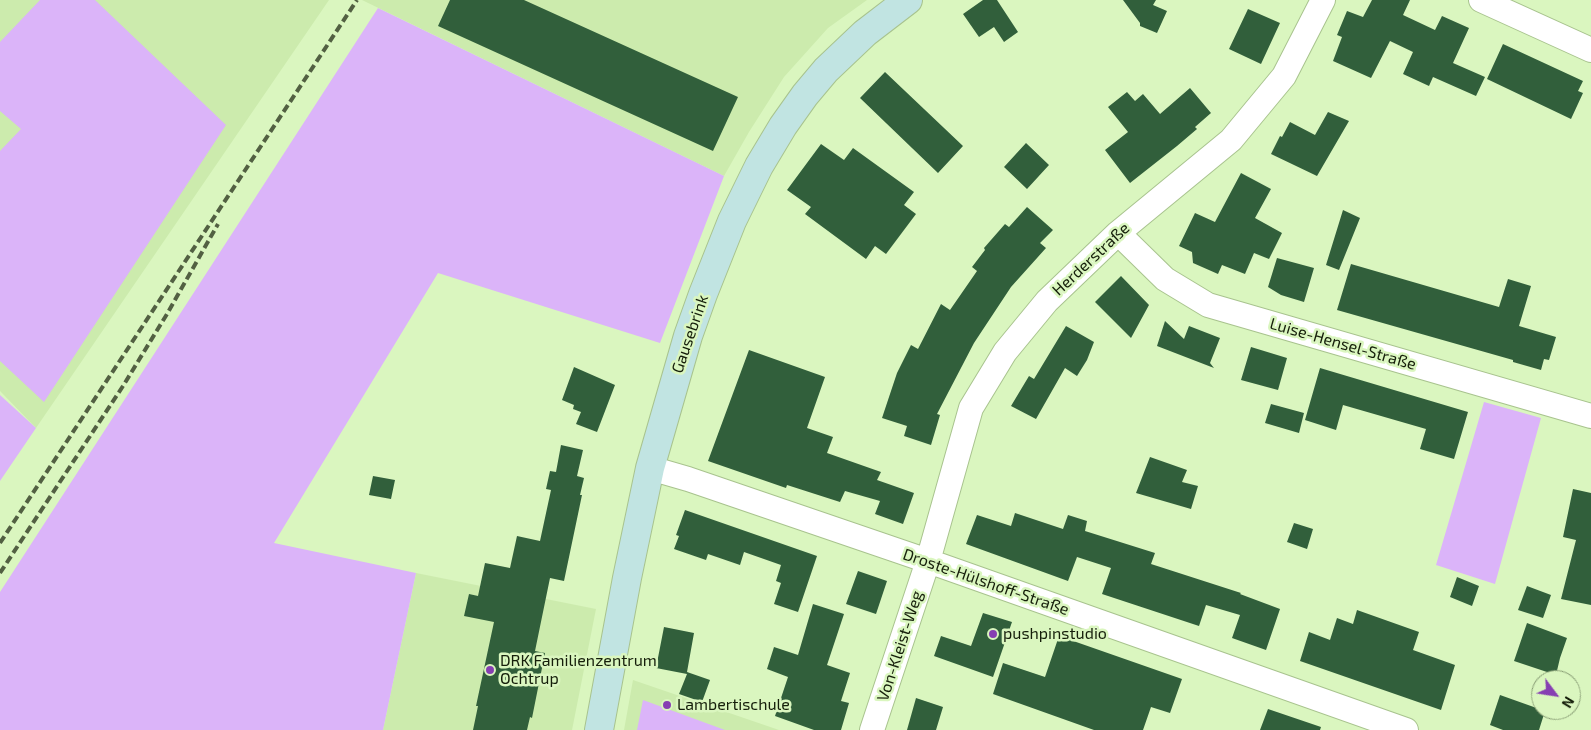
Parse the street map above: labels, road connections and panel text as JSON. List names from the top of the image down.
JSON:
{
  "streets": {
    "main road": ["Gausebrink"],
    "street": [
      "Herderstraße",
      "Luise-Hensel-Straße",
      "Droste-Hülshoff-Straße",
      "Von-Kleist-Weg"
    ]
  },
  "crossings": [
    ["Herderstraße", "Luise-Hensel-Straße"],
    ["Herderstraße", "Droste-Hülshoff-Straße"],
    ["Herderstraße", "Von-Kleist-Weg"],
    ["Gausebrink", "Droste-Hülshoff-Straße"],
    ["Droste-Hülshoff-Straße", "Von-Kleist-Weg"]
  ],
  "places": ["pushpinstudio", "DRK Familienzentrum Ochtrup", "Lambertischule"],
  "north": "bottom right"
}
